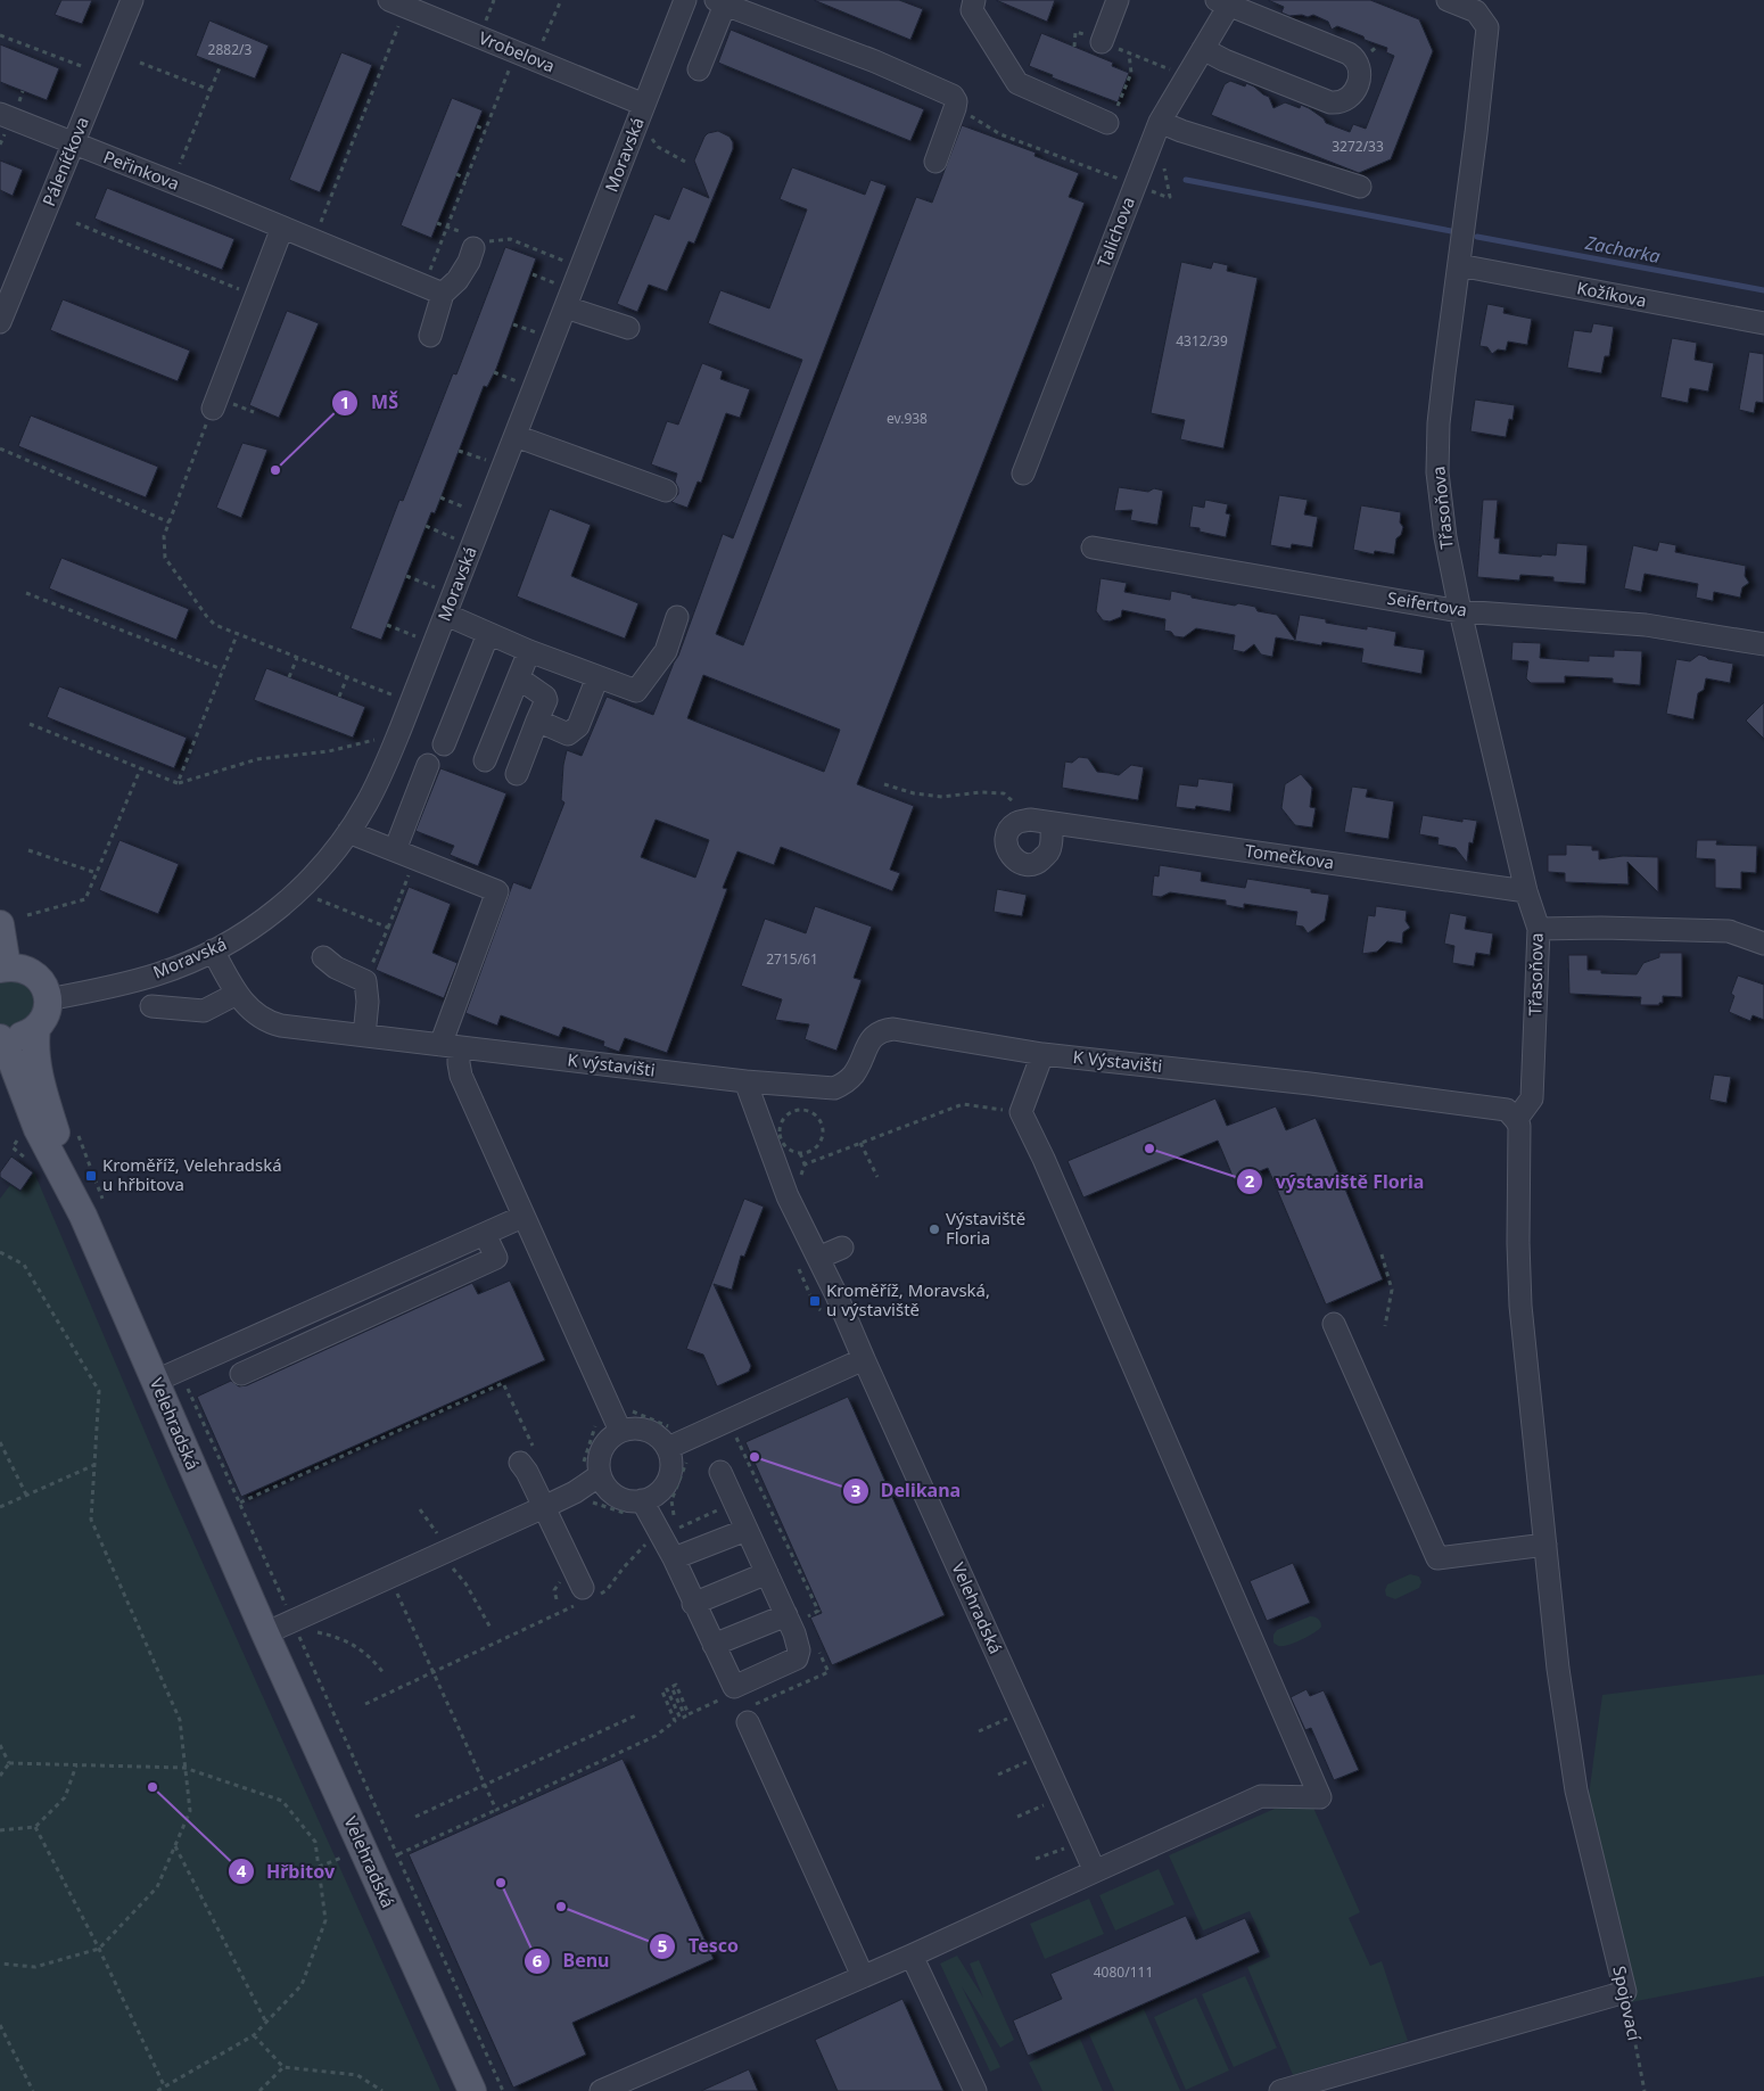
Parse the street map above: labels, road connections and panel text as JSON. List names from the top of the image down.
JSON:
{
  "streets": {
    "main road": ["Velehradská"],
    "street": [
      "Vrobelova",
      "Moravská",
      "Páleníčkova",
      "Peřinkova",
      "Talichova",
      "Kožíkova",
      "Třasoňova",
      "Seifertova",
      "Tomečkova",
      "K Výstavišti",
      "K výstavišti",
      "Spojovací"
    ]
  },
  "crossings": [
    ["Vrobelova", "Moravská"],
    ["Moravská", "K výstavišti"],
    ["Moravská", "Velehradská"],
    ["Páleníčkova", "Peřinkova"],
    ["Kožíkova", "Třasoňova"],
    ["Třasoňova", "Seifertova"],
    ["Třasoňova", "Tomečkova"],
    ["Třasoňova", "K Výstavišti"],
    ["Třasoňova", "Spojovací"],
    ["K Výstavišti", "K výstavišti"],
    ["K Výstavišti", "Spojovací"]
  ],
  "water": ["Zacharka"],
  "places": {
    "other": [
      "MŠ",
      "výstaviště Floria",
      "Výstaviště Floria",
      "Delikana",
      "Hřbitov",
      "Benu",
      "Tesco"
    ],
    "transit": ["Kroměříž, Velehradská u hřbitova", "Kroměříž, Moravská, u výstaviště"]
  },
  "house_numbers": [
    "2882/3",
    "3272/33",
    "4312/39",
    "ev.938",
    "2715/61",
    "4080/111"
  ]
}
